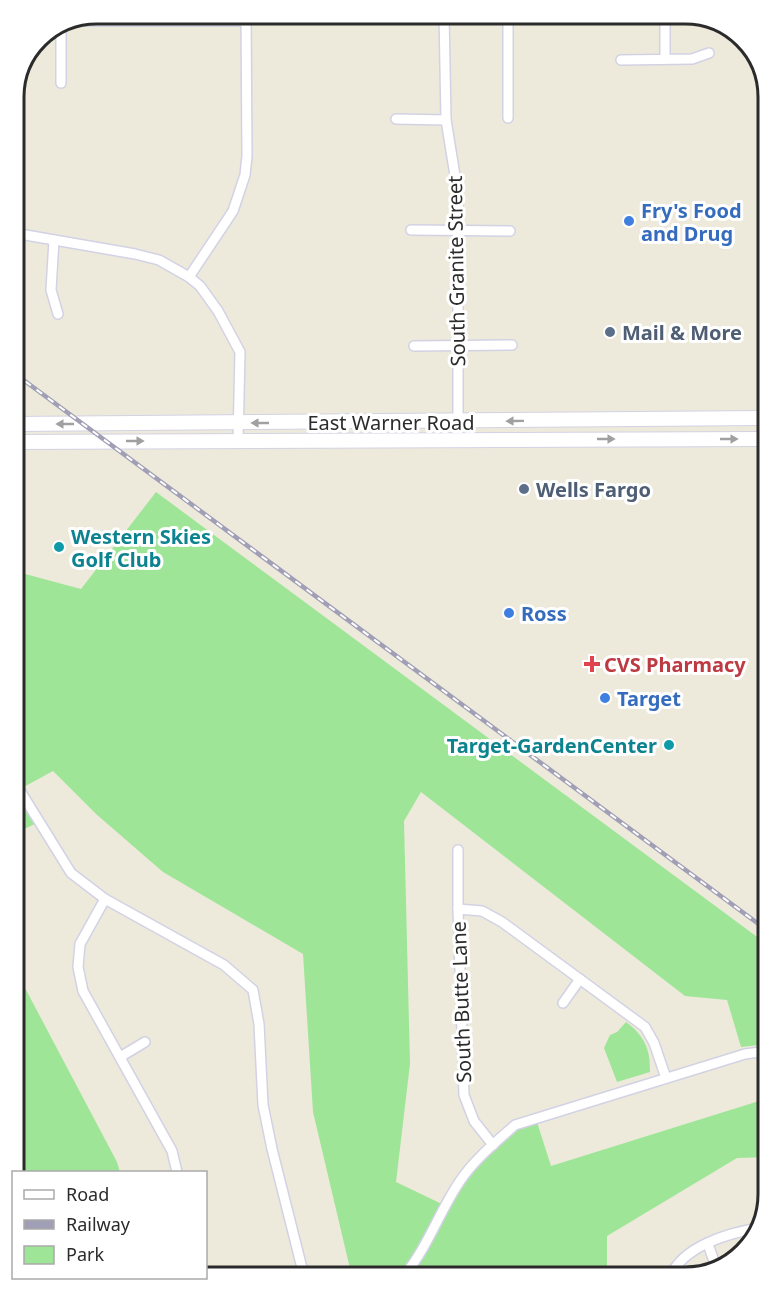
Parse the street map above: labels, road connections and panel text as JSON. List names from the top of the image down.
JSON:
{
  "streets": {
    "main road": ["East Warner Road"],
    "street": ["South Granite Street", "South Butte Lane"]
  },
  "crossings": [
    ["South Granite Street", "East Warner Road"]
  ],
  "places": {
    "other": [
      "Fry's Food and Drug",
      "Mail & More",
      "Wells Fargo",
      "Western Skies Golf Club",
      "Ross",
      "Target",
      "Target-GardenCenter"
    ],
    "health": ["CVS Pharmacy"]
  },
  "legend": ["Road", "Railway", "Park"]
}
